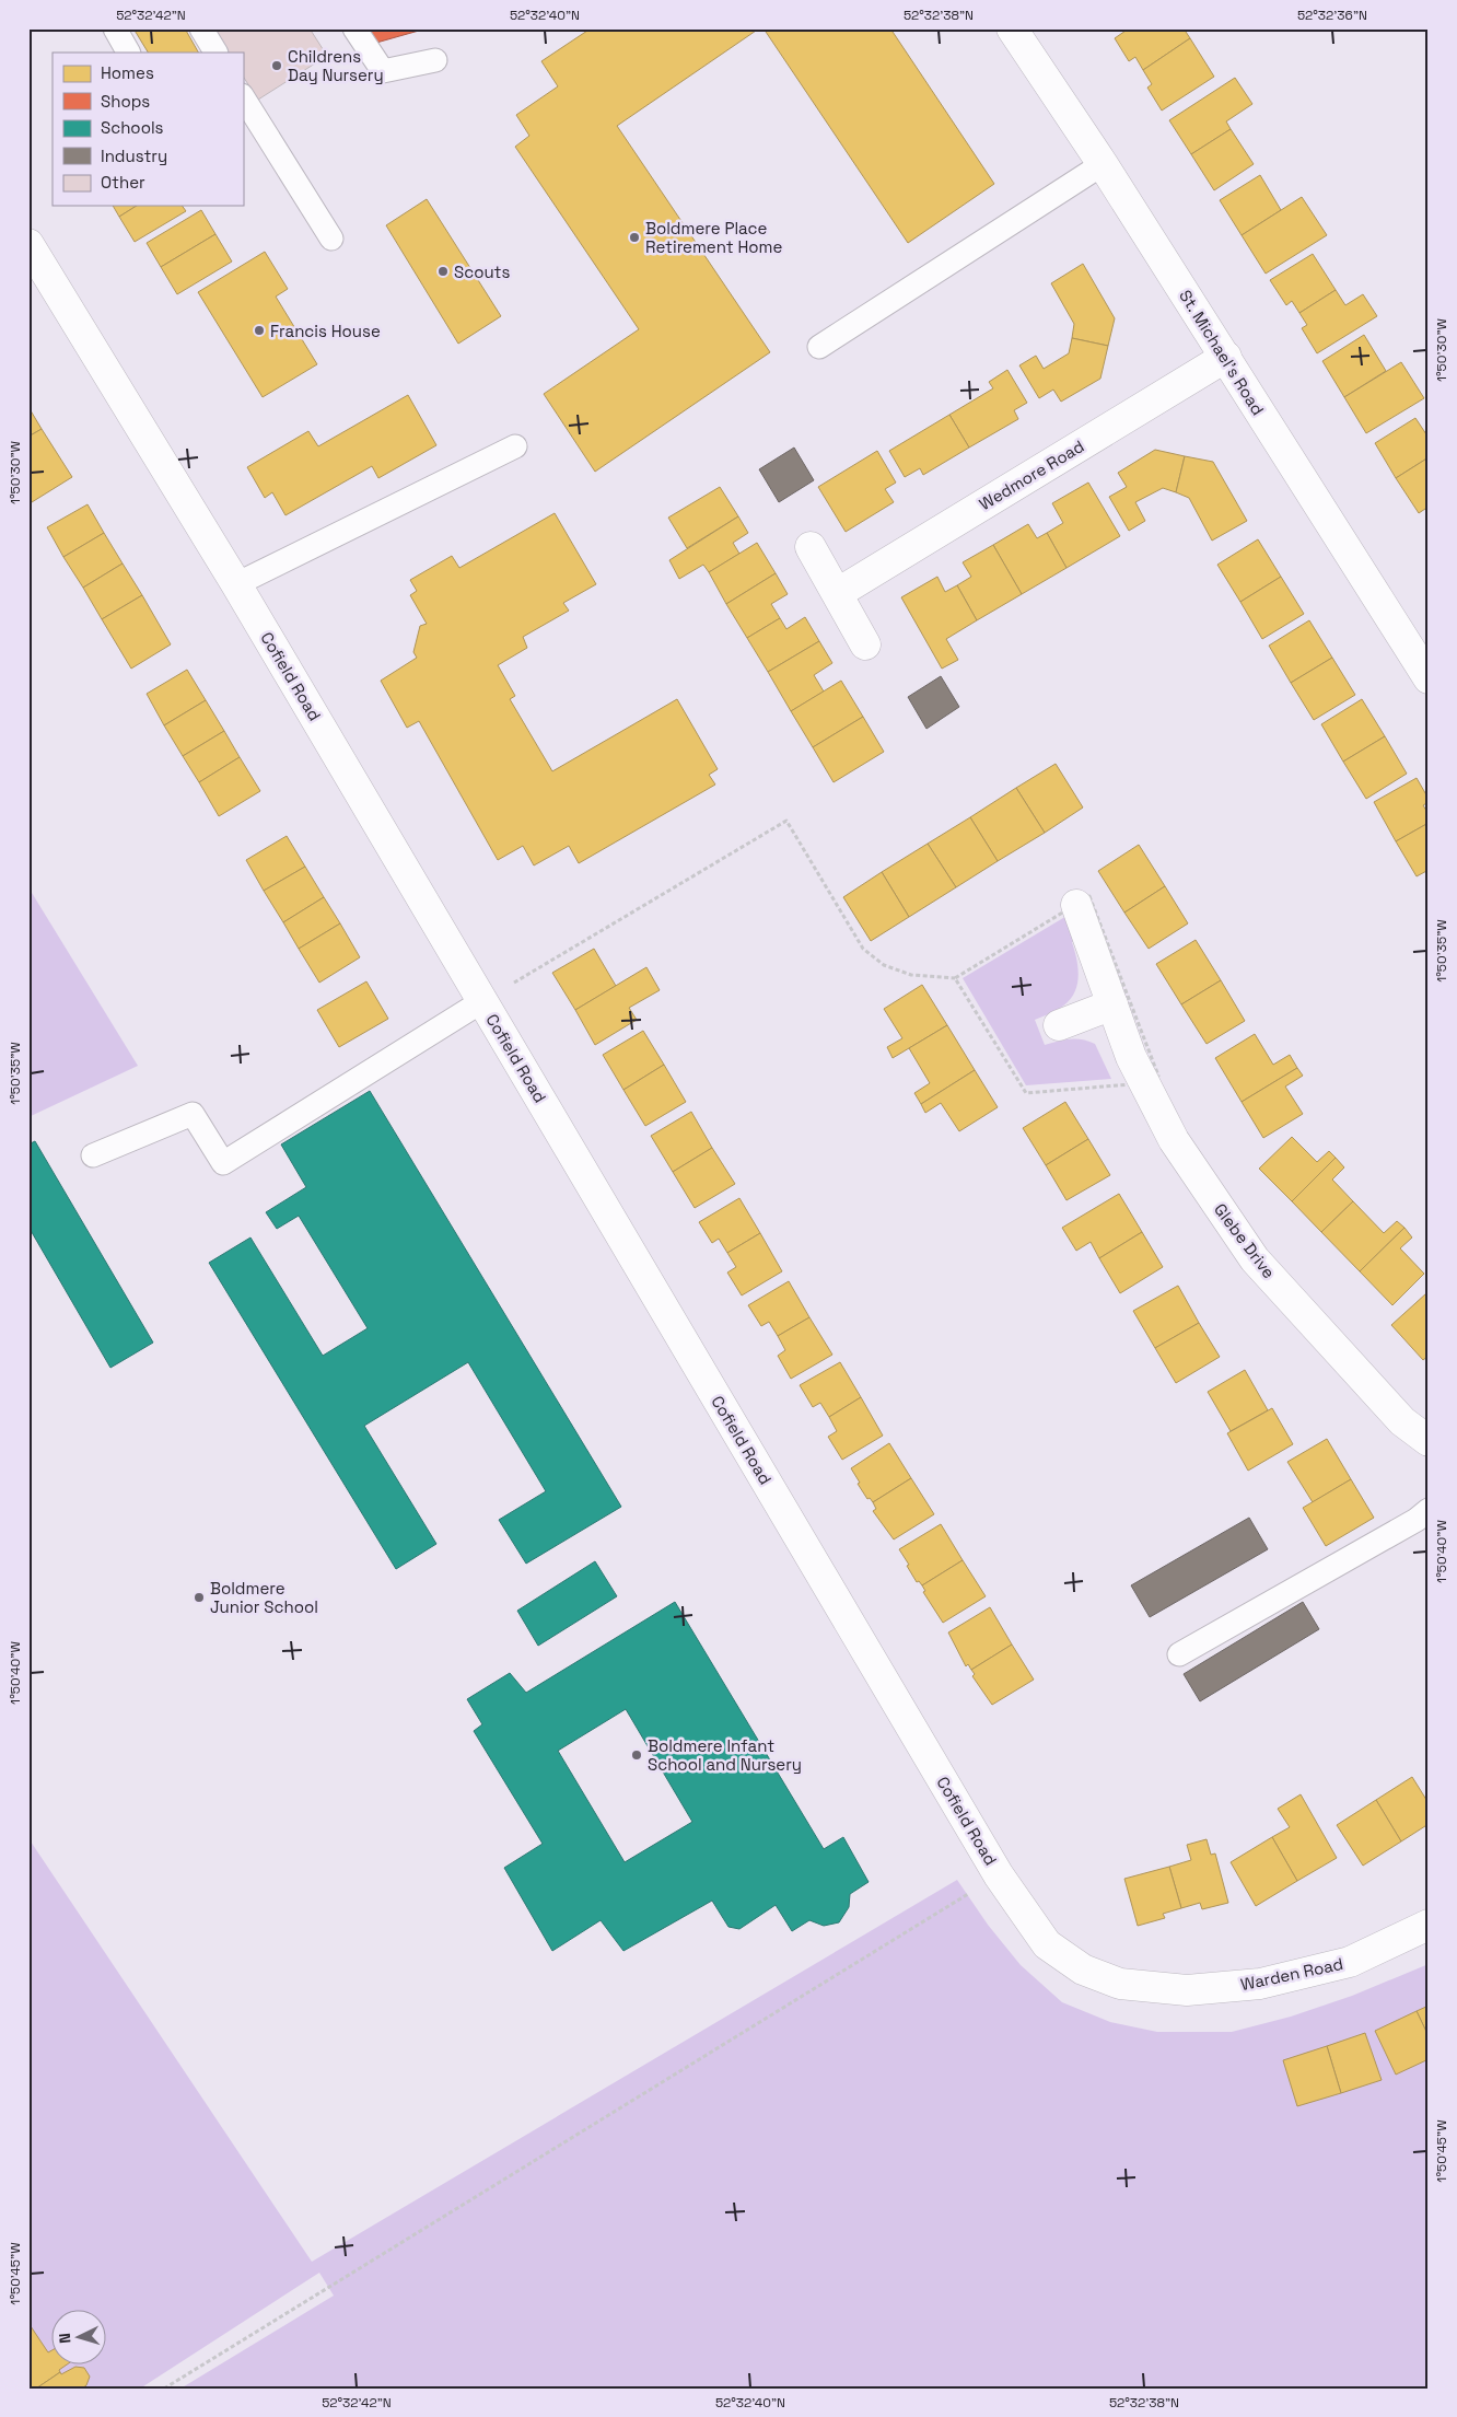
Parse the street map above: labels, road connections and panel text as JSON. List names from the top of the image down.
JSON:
{
  "streets": {
    "street": [
      "St. Michael's Road",
      "Wedmore Road",
      "Cofield Road",
      "Glebe Drive",
      "Warden Road"
    ]
  },
  "crossings": [
    ["St. Michael's Road", "Wedmore Road"],
    ["Cofield Road", "Warden Road"]
  ],
  "places": [
    "Childrens Day Nursery",
    "Boldmere Place Retirement Home",
    "Scouts",
    "Francis House",
    "Boldmere Junior School",
    "Boldmere Infant School and Nursery"
  ],
  "legend": [
    "Homes",
    "Shops",
    "Schools",
    "Industry",
    "Other"
  ],
  "north": "left",
  "coordinates": [
    "52°32'42\"N",
    "52°32'40\"N",
    "52°32'38\"N",
    "52°32'36\"N",
    "1°50'30\"W",
    "1°50'35\"W",
    "1°50'40\"W",
    "1°50'45\"W"
  ]
}
